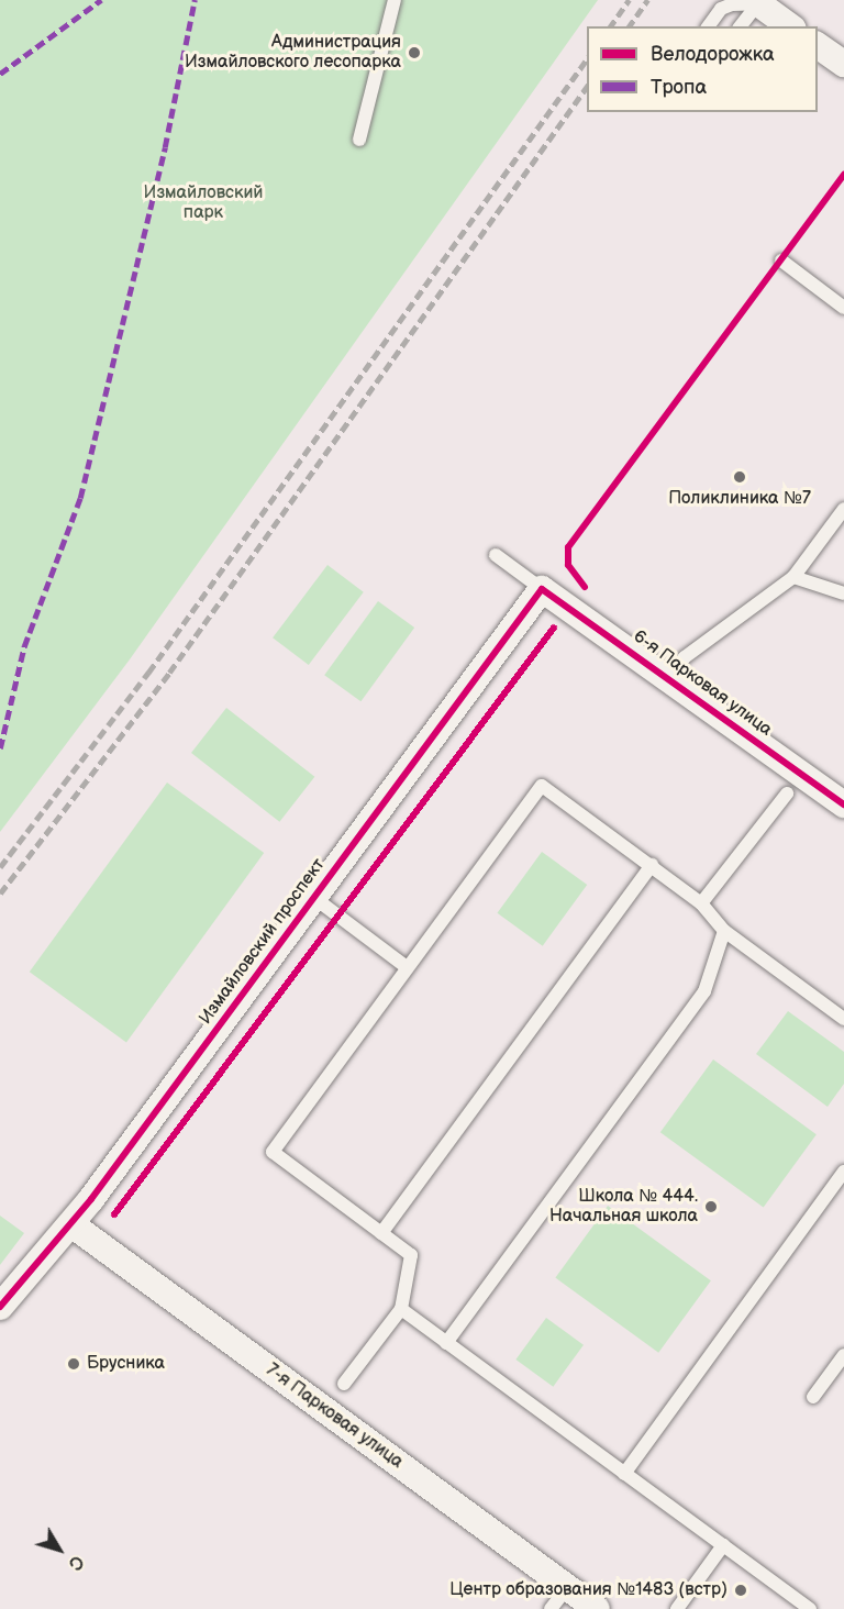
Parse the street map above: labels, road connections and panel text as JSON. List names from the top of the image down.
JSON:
{
  "streets": {
    "street": ["6-я Парковая улица", "Измайловский проспект", "7-я Парковая улица"]
  },
  "crossings": [
    ["6-я Парковая улица", "Измайловский проспект"],
    ["Измайловский проспект", "7-я Парковая улица"]
  ],
  "parks": ["Измайловский парк"],
  "places": [
    "Администрация Измайловского лесопарка",
    "Поликлиника №7",
    "Школа № 444. Начальная школа",
    "Брусника",
    "Центр образования №1483 (встр)"
  ],
  "legend": ["Велодорожка", "Тропа"],
  "north": "bottom right"
}
